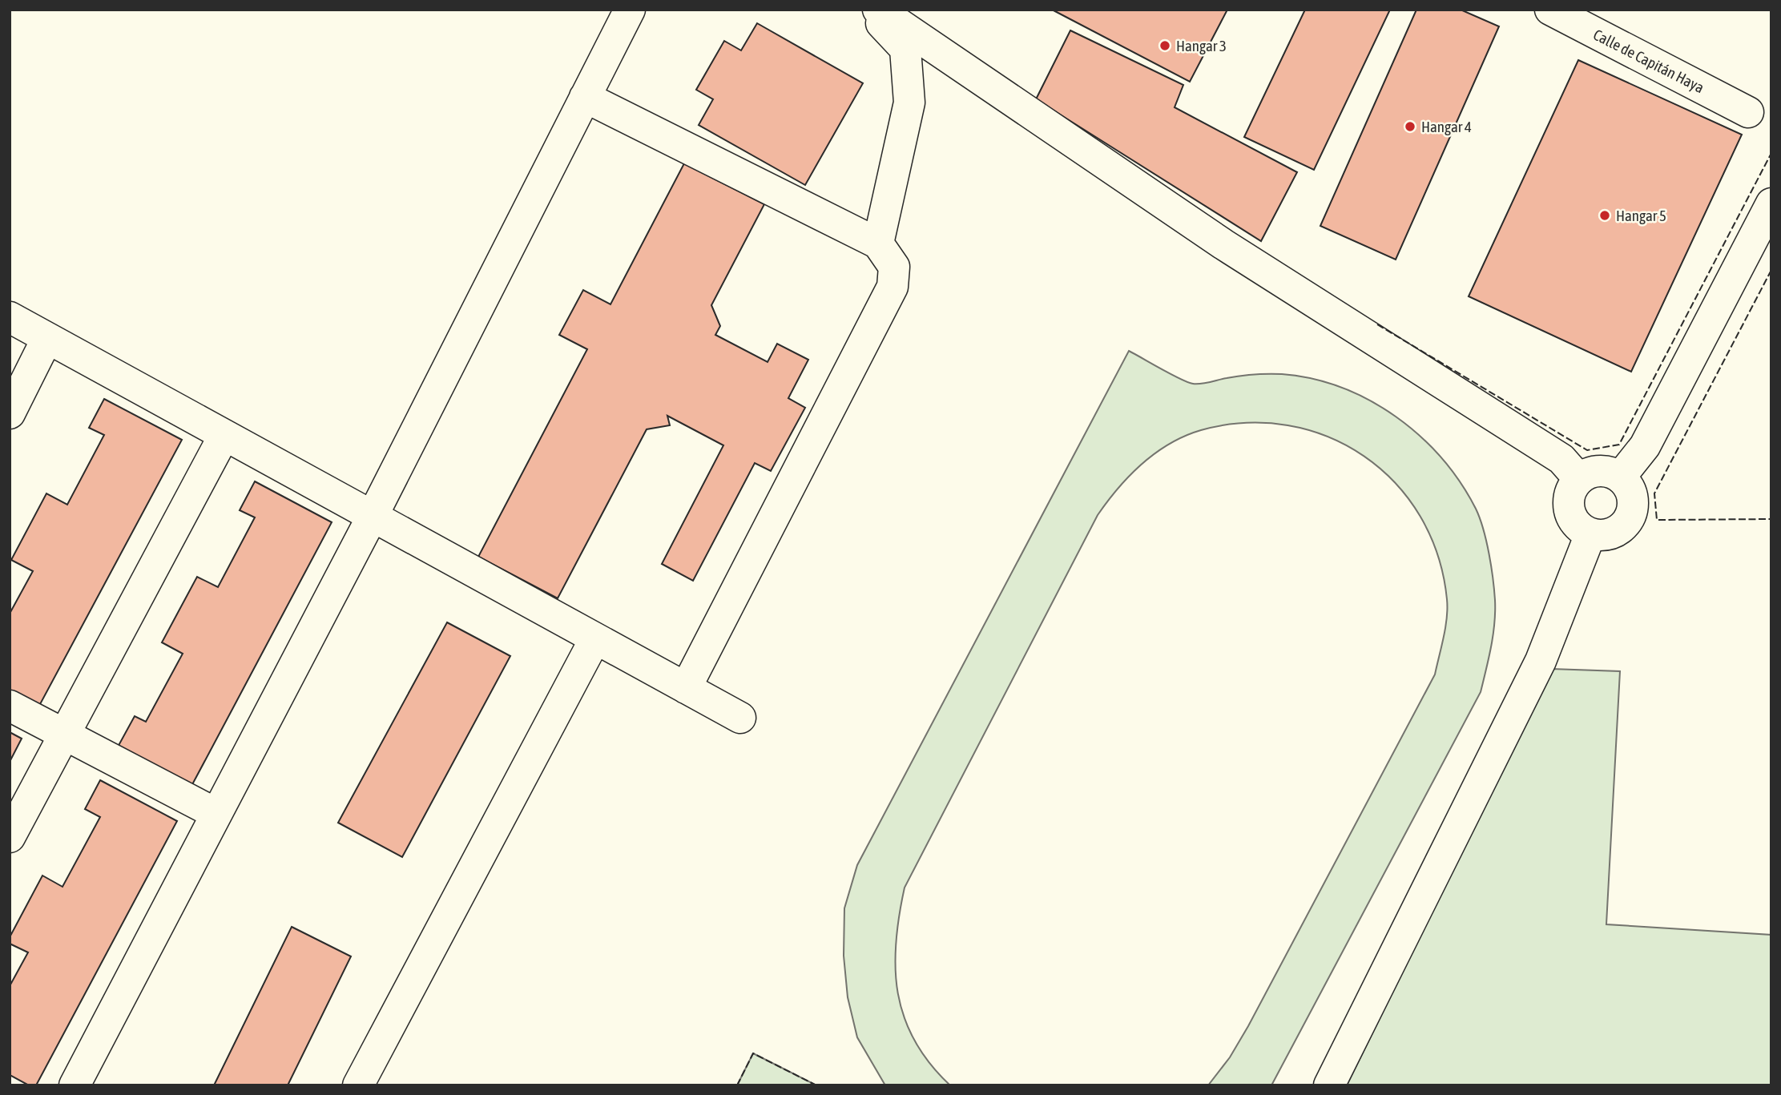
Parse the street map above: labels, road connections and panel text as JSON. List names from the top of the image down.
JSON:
{
  "streets": {
    "street": ["Calle de Capitán Haya"]
  },
  "places": ["Hangar 3", "Hangar 4", "Hangar 5"]
}
